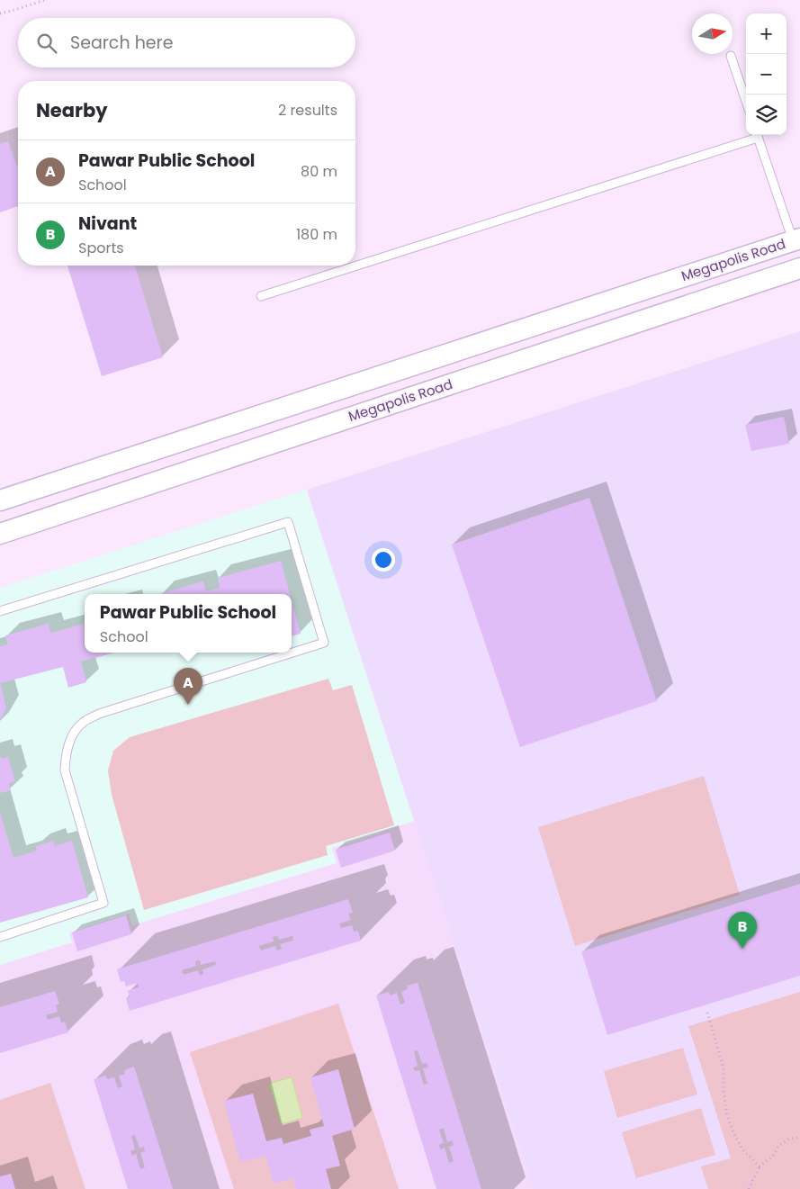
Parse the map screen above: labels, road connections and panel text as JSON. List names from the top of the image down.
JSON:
{
  "streets": {
    "street": ["Megapolis Road"]
  },
  "north": "right",
  "page": {
    "map_buttons": ["+", "−"],
    "search": "Search here",
    "heading": ["Nearby", "2 results"],
    "list": [
      {
        "mark": "A",
        "name": "Pawar Public School",
        "note": "School",
        "value": "80 m"
      },
      {
        "mark": "B",
        "name": "Nivant",
        "note": "Sports",
        "value": "180 m"
      }
    ],
    "popup": ["Pawar Public School", "School"],
    "pins": ["A", "B"]
  }
}
